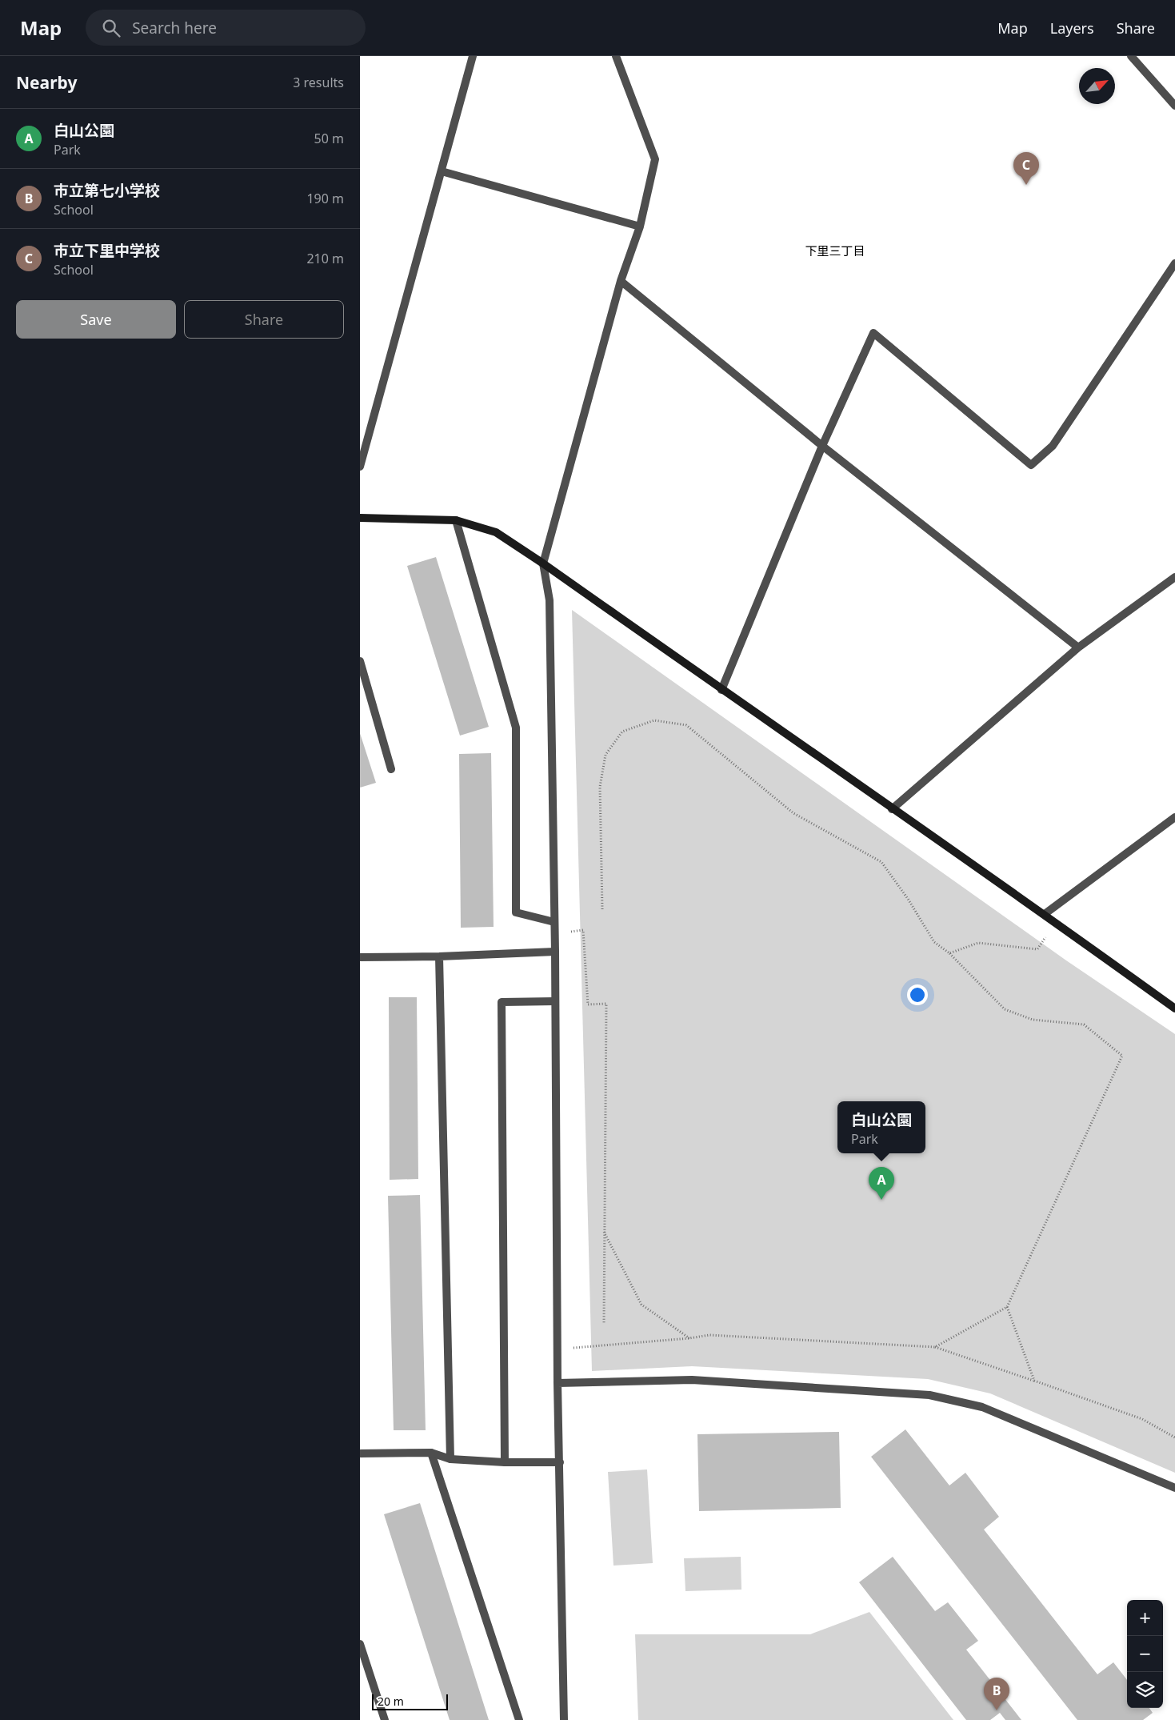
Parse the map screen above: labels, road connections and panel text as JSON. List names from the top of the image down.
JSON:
{
  "districts": ["下里三丁目"],
  "scale_bar": "20 m",
  "north": "top right",
  "page": {
    "header": "Map",
    "search": "Search here",
    "nav": ["Map", "Layers", "Share"],
    "heading": ["Nearby", "3 results"],
    "list": [
      {
        "mark": "A",
        "name": "白山公園",
        "note": "Park",
        "value": "50 m"
      },
      {
        "mark": "B",
        "name": "市立第七小学校",
        "note": "School",
        "value": "190 m"
      },
      {
        "mark": "C",
        "name": "市立下里中学校",
        "note": "School",
        "value": "210 m"
      }
    ],
    "pins": ["C", "A", "B"],
    "buttons": ["Save", "Share"],
    "popup": ["白山公園", "Park"],
    "map_buttons": ["+", "−"],
    "scale": "20 m"
  }
}
